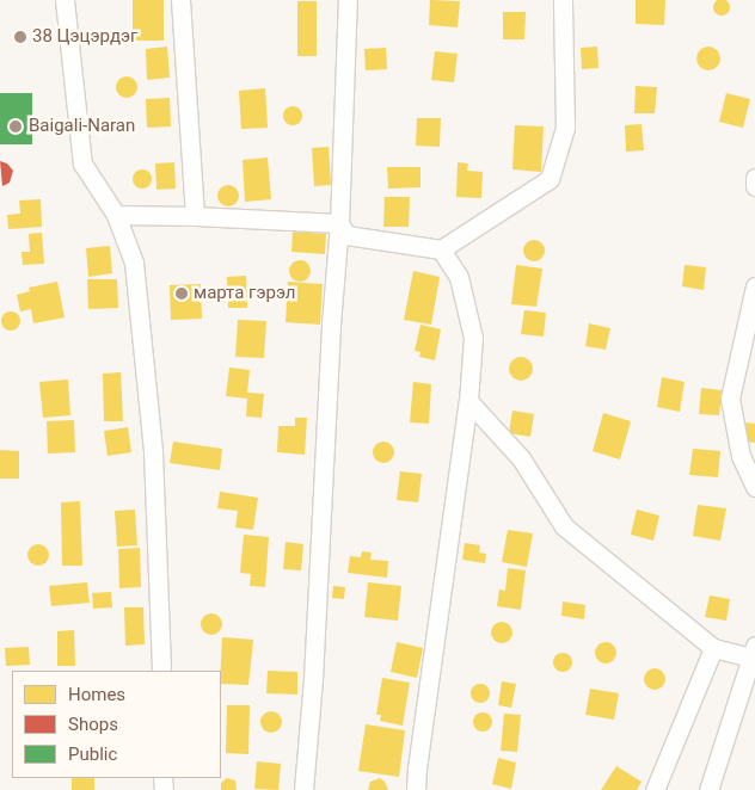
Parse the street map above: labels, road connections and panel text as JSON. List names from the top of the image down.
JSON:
{
  "places": ["38 Цэцэрдэг", "Baigali-Naran", "марта гэрэл"],
  "legend": ["Homes", "Shops", "Public"]
}
